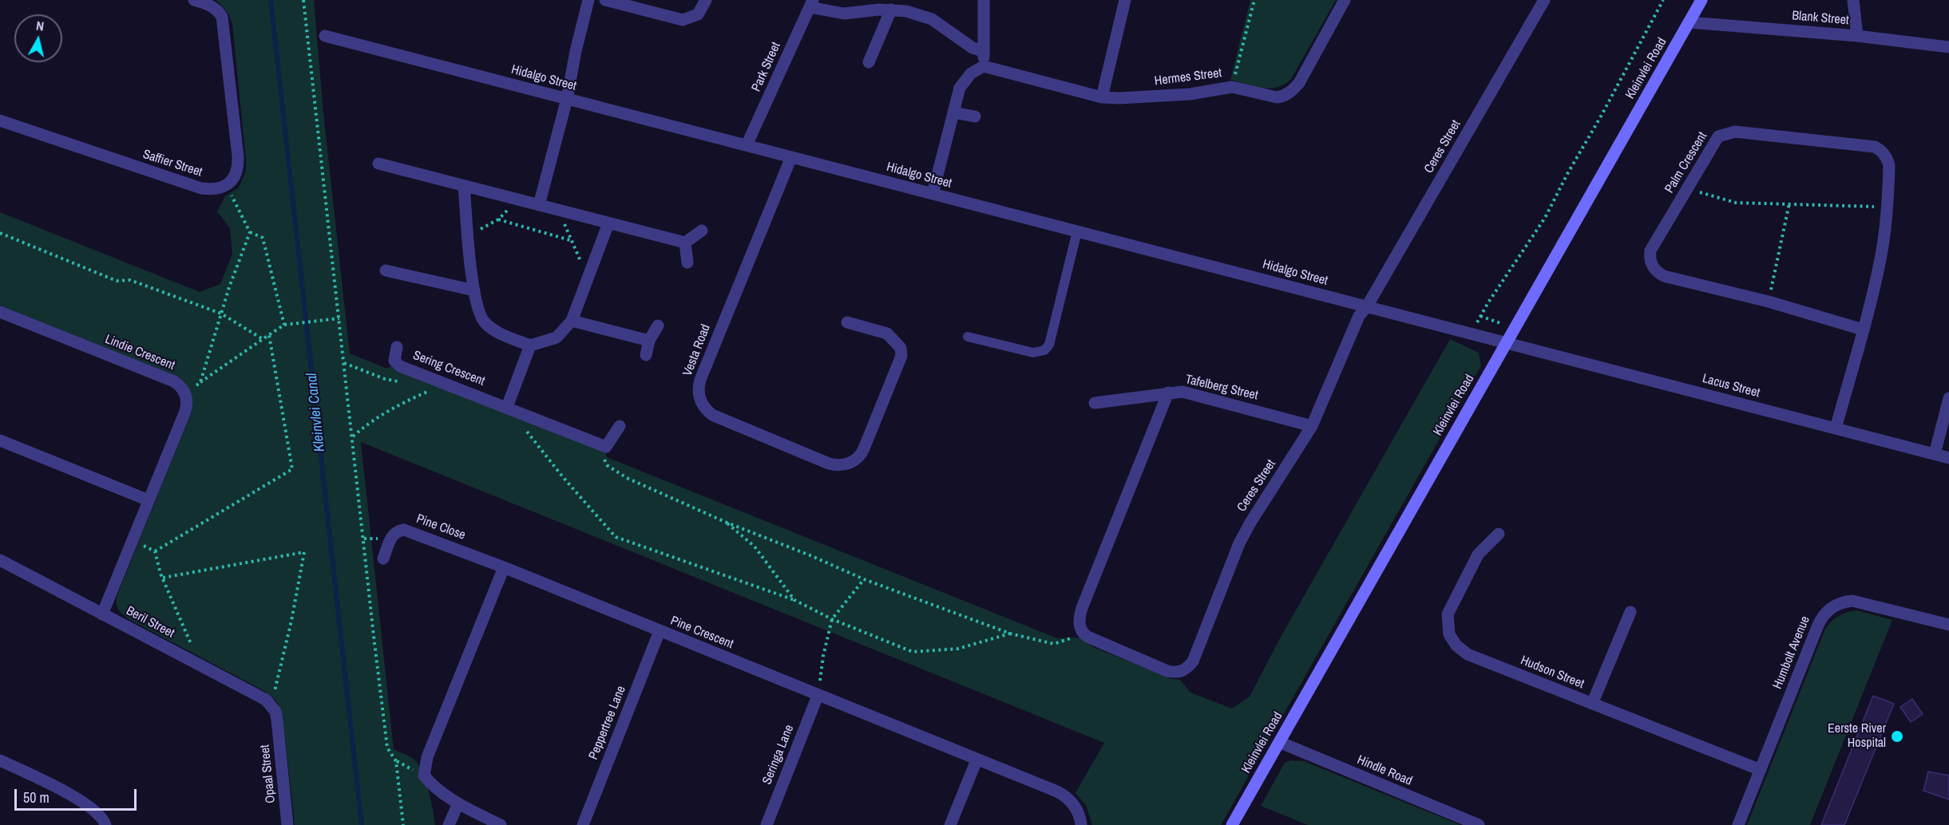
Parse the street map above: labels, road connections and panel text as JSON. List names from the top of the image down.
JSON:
{
  "streets": {
    "street": [
      "Blank Street",
      "Park Street",
      "Kleinvlei Road",
      "Hermes Street",
      "Hidalgo Street",
      "Ceres Street",
      "Palm Crescent",
      "Saffier Street",
      "Vesta Road",
      "Lindie Crescent",
      "Sering Crescent",
      "Lacus Street",
      "Tafelberg Street",
      "Pine Close",
      "Beril Street",
      "Pine Crescent",
      "Humbolt Avenue",
      "Hudson Street",
      "Peppertree Lane",
      "Seringa Lane",
      "Hindle Road",
      "Opaal Street"
    ]
  },
  "crossings": [
    ["Blank Street", "Kleinvlei Road"],
    ["Park Street", "Hidalgo Street"],
    ["Kleinvlei Road", "Hidalgo Street"],
    ["Kleinvlei Road", "Lacus Street"],
    ["Kleinvlei Road", "Hindle Road"],
    ["Hidalgo Street", "Ceres Street"],
    ["Hidalgo Street", "Vesta Road"],
    ["Hidalgo Street", "Lacus Street"],
    ["Ceres Street", "Tafelberg Street"],
    ["Palm Crescent", "Lacus Street"],
    ["Pine Close", "Pine Crescent"],
    ["Beril Street", "Opaal Street"],
    ["Pine Crescent", "Peppertree Lane"],
    ["Pine Crescent", "Seringa Lane"],
    ["Humbolt Avenue", "Hudson Street"]
  ],
  "water": ["Kleinvlei Canal"],
  "places": ["Eerste River Hospital"],
  "scale_bar": "50 m",
  "north": "top"
}
